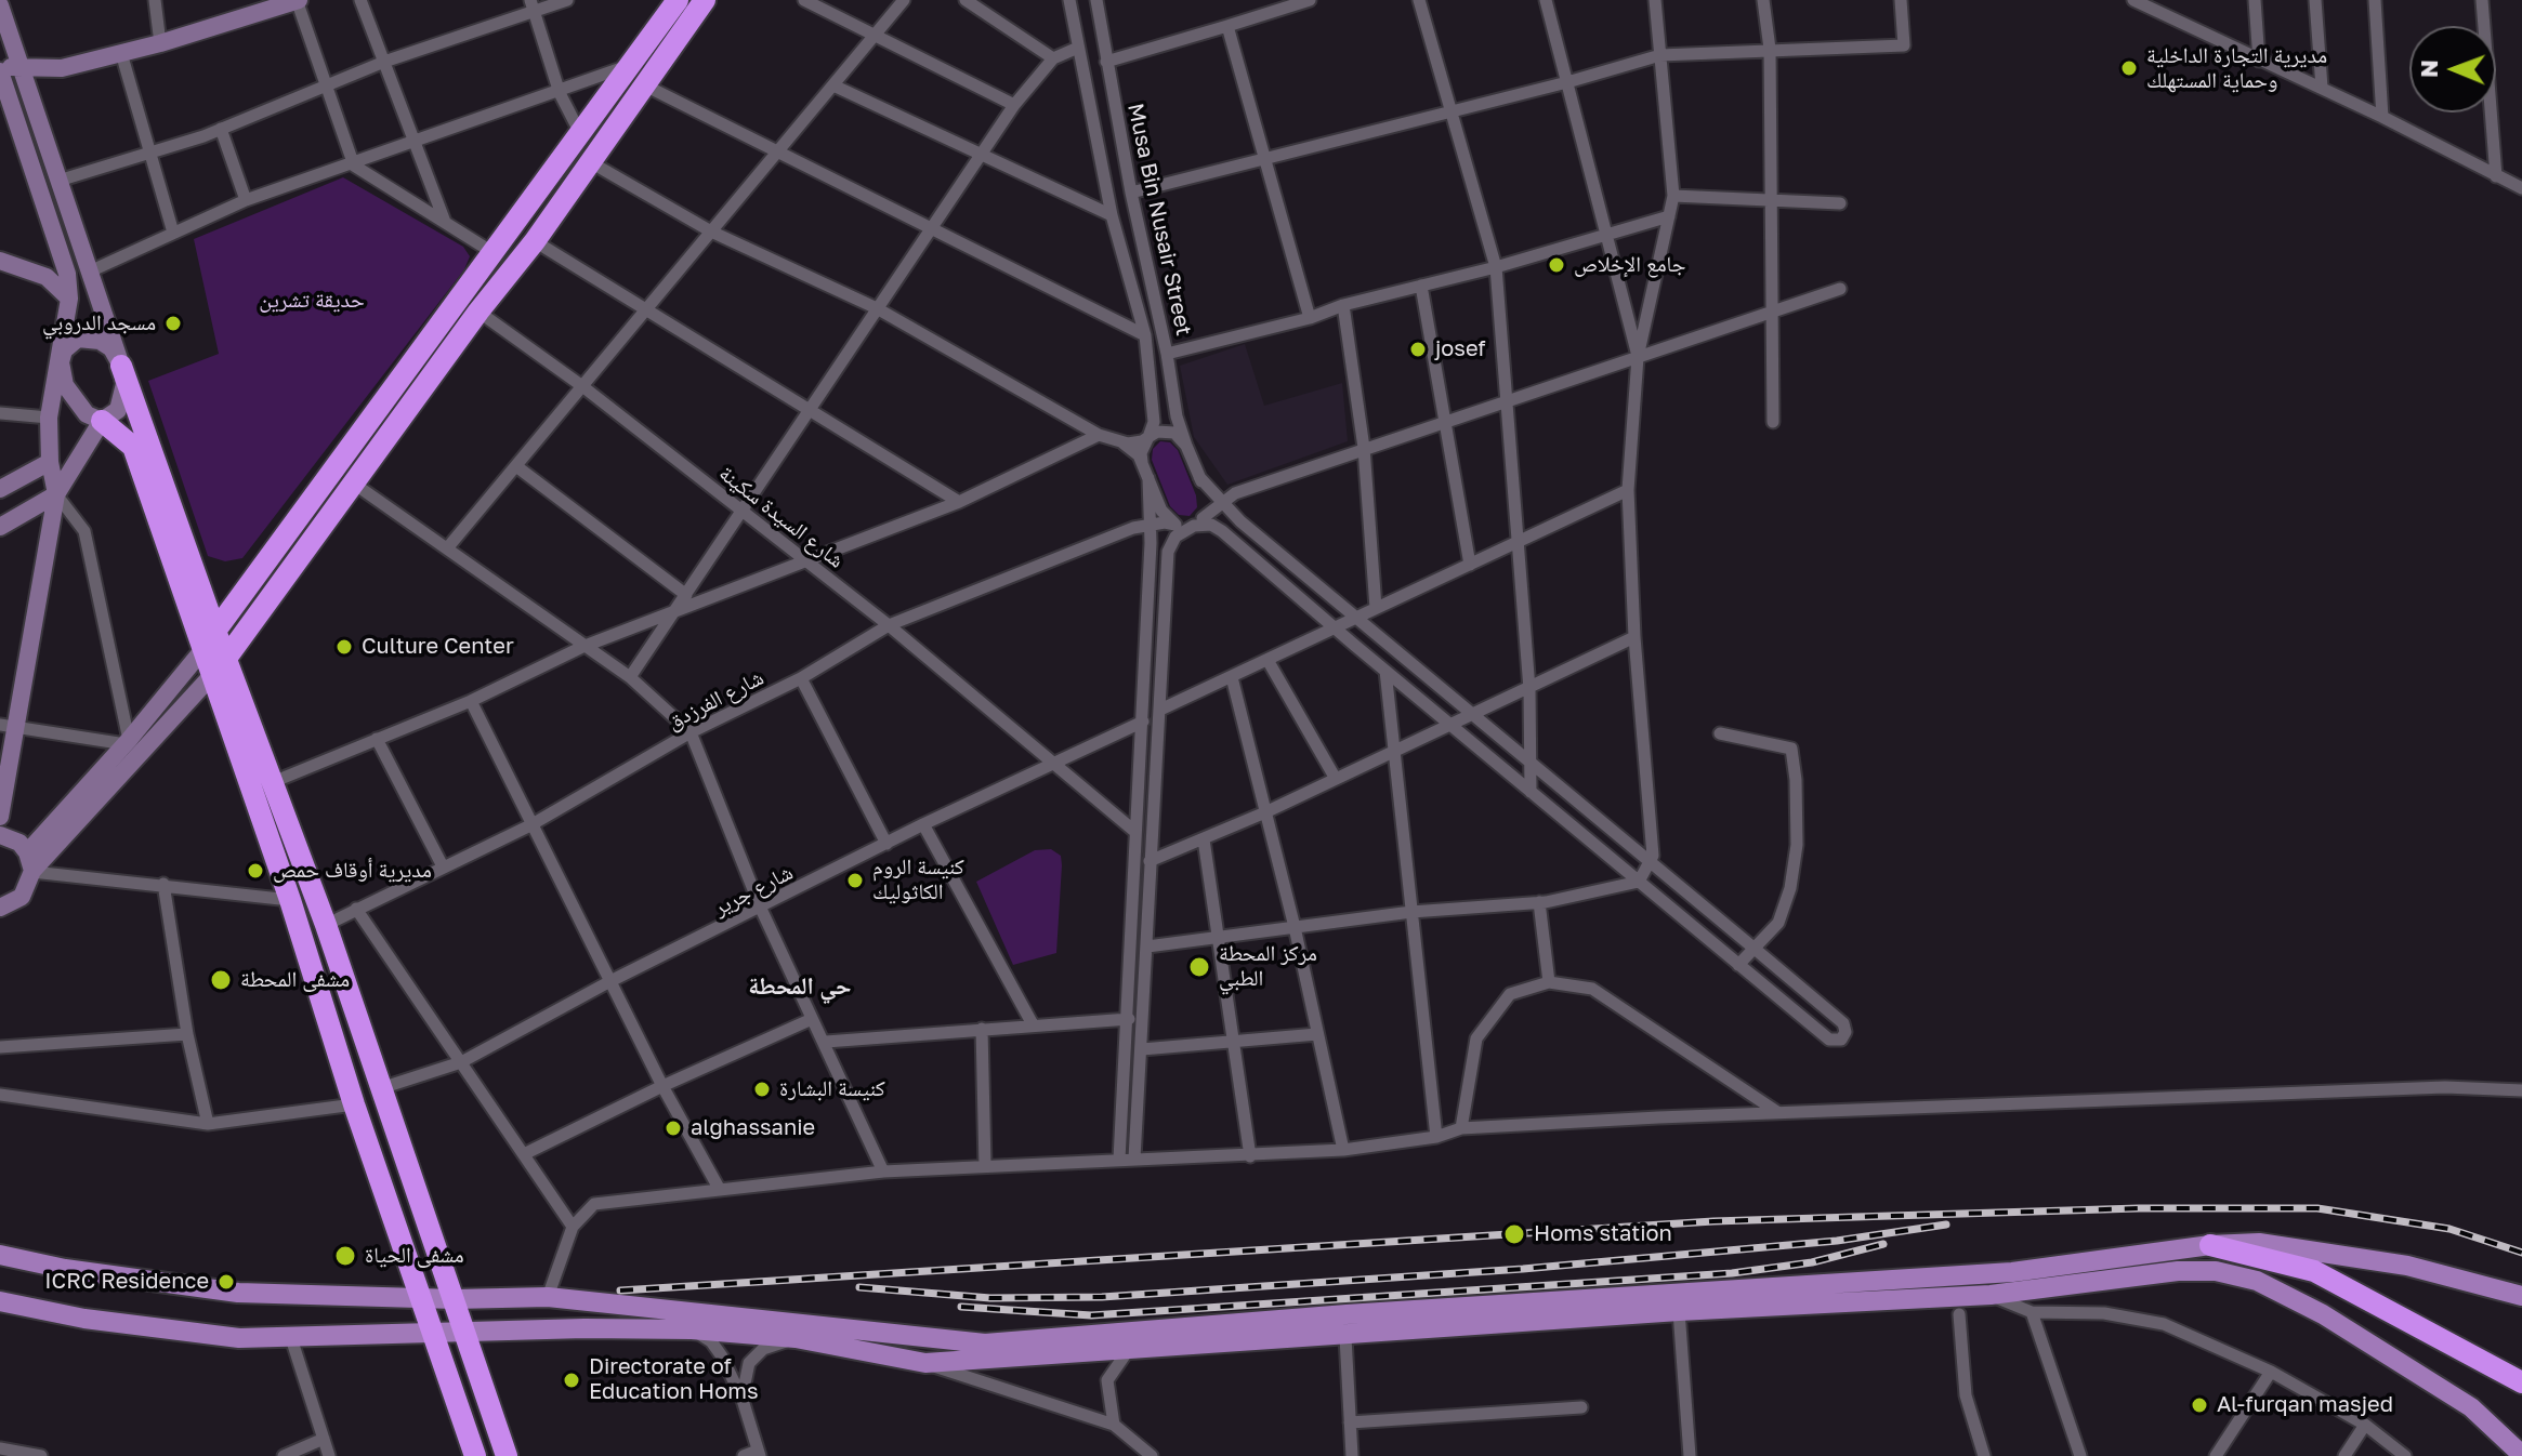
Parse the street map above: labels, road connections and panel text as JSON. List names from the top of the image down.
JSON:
{
  "streets": {
    "street": [
      "Musa Bin Nusair Street",
      "شارع السيدة سكينة",
      "شارع الفرزدق",
      "شارع جرير"
    ]
  },
  "crossings": [
    ["شارع السيدة سكينة", "شارع الفرزدق"],
    ["شارع السيدة سكينة", "شارع جرير"]
  ],
  "districts": ["حي المحطة"],
  "parks": ["حديقة تشرين"],
  "places": [
    "مديرية التجارة الداخلية وحماية المستهلك",
    "جامع الإخلاص",
    "مسجد الدروبي",
    "josef",
    "Culture Center",
    "مديرية أوقاف حمص",
    "كنيسة الروم الكاثوليك",
    "مركز المحطة الطبي",
    "مشفى المحطة",
    "كنيسة البشارة",
    "alghassanie",
    "Homs station",
    "مشفى الحياة",
    "ICRC Residence",
    "Directorate of Education Homs",
    "Al-furqan masjed"
  ],
  "north": "left"
}
